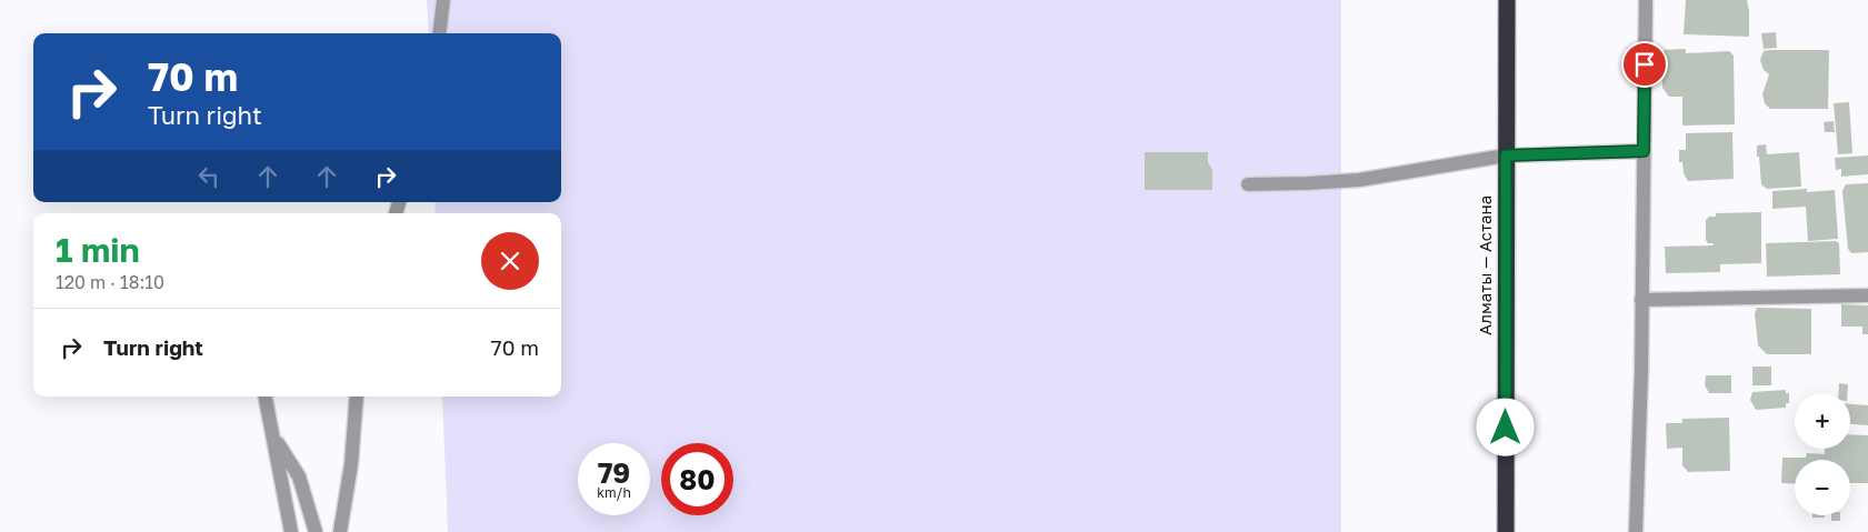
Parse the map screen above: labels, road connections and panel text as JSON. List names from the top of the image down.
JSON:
{
  "streets": {
    "highway": ["Алматы — Астана"]
  },
  "page": {
    "turn": ["70 m", "Turn right"],
    "heading": ["1 min", "120 m · 18:10"],
    "list": [
      {
        "name": "Turn right",
        "value": "70 m"
      }
    ],
    "map_buttons": ["+", "−"],
    "speed": "79 km/h",
    "limit": "80"
  }
}
